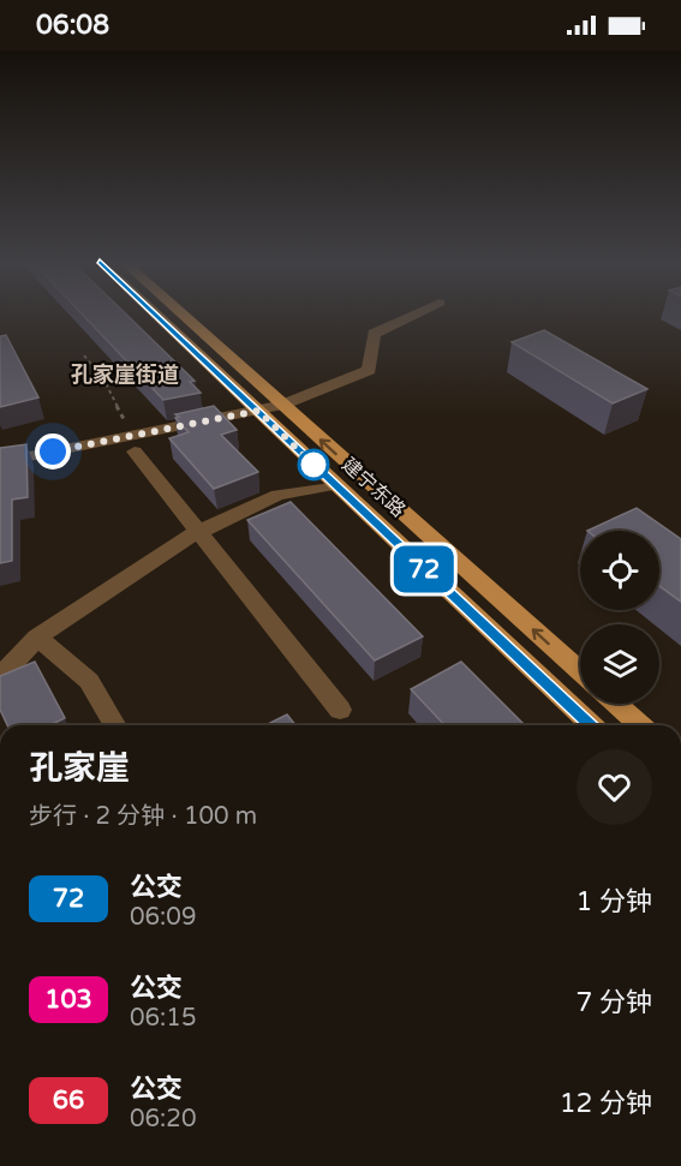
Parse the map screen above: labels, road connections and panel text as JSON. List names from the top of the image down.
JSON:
{
  "streets": {
    "main road": ["建宁东路"]
  },
  "districts": ["孔家崖街道"],
  "lines": ["bus line 72"],
  "page": {
    "status": "06:08",
    "on_map": "72",
    "heading": ["孔家崖", "步行 · 2 分钟 · 100 m"],
    "list": [
      {
        "mark": "72",
        "name": "公交",
        "note": "06:09",
        "value": "1 分钟"
      },
      {
        "mark": "103",
        "name": "公交",
        "note": "06:15",
        "value": "7 分钟"
      },
      {
        "mark": "66",
        "name": "公交",
        "note": "06:20",
        "value": "12 分钟"
      }
    ]
  }
}
